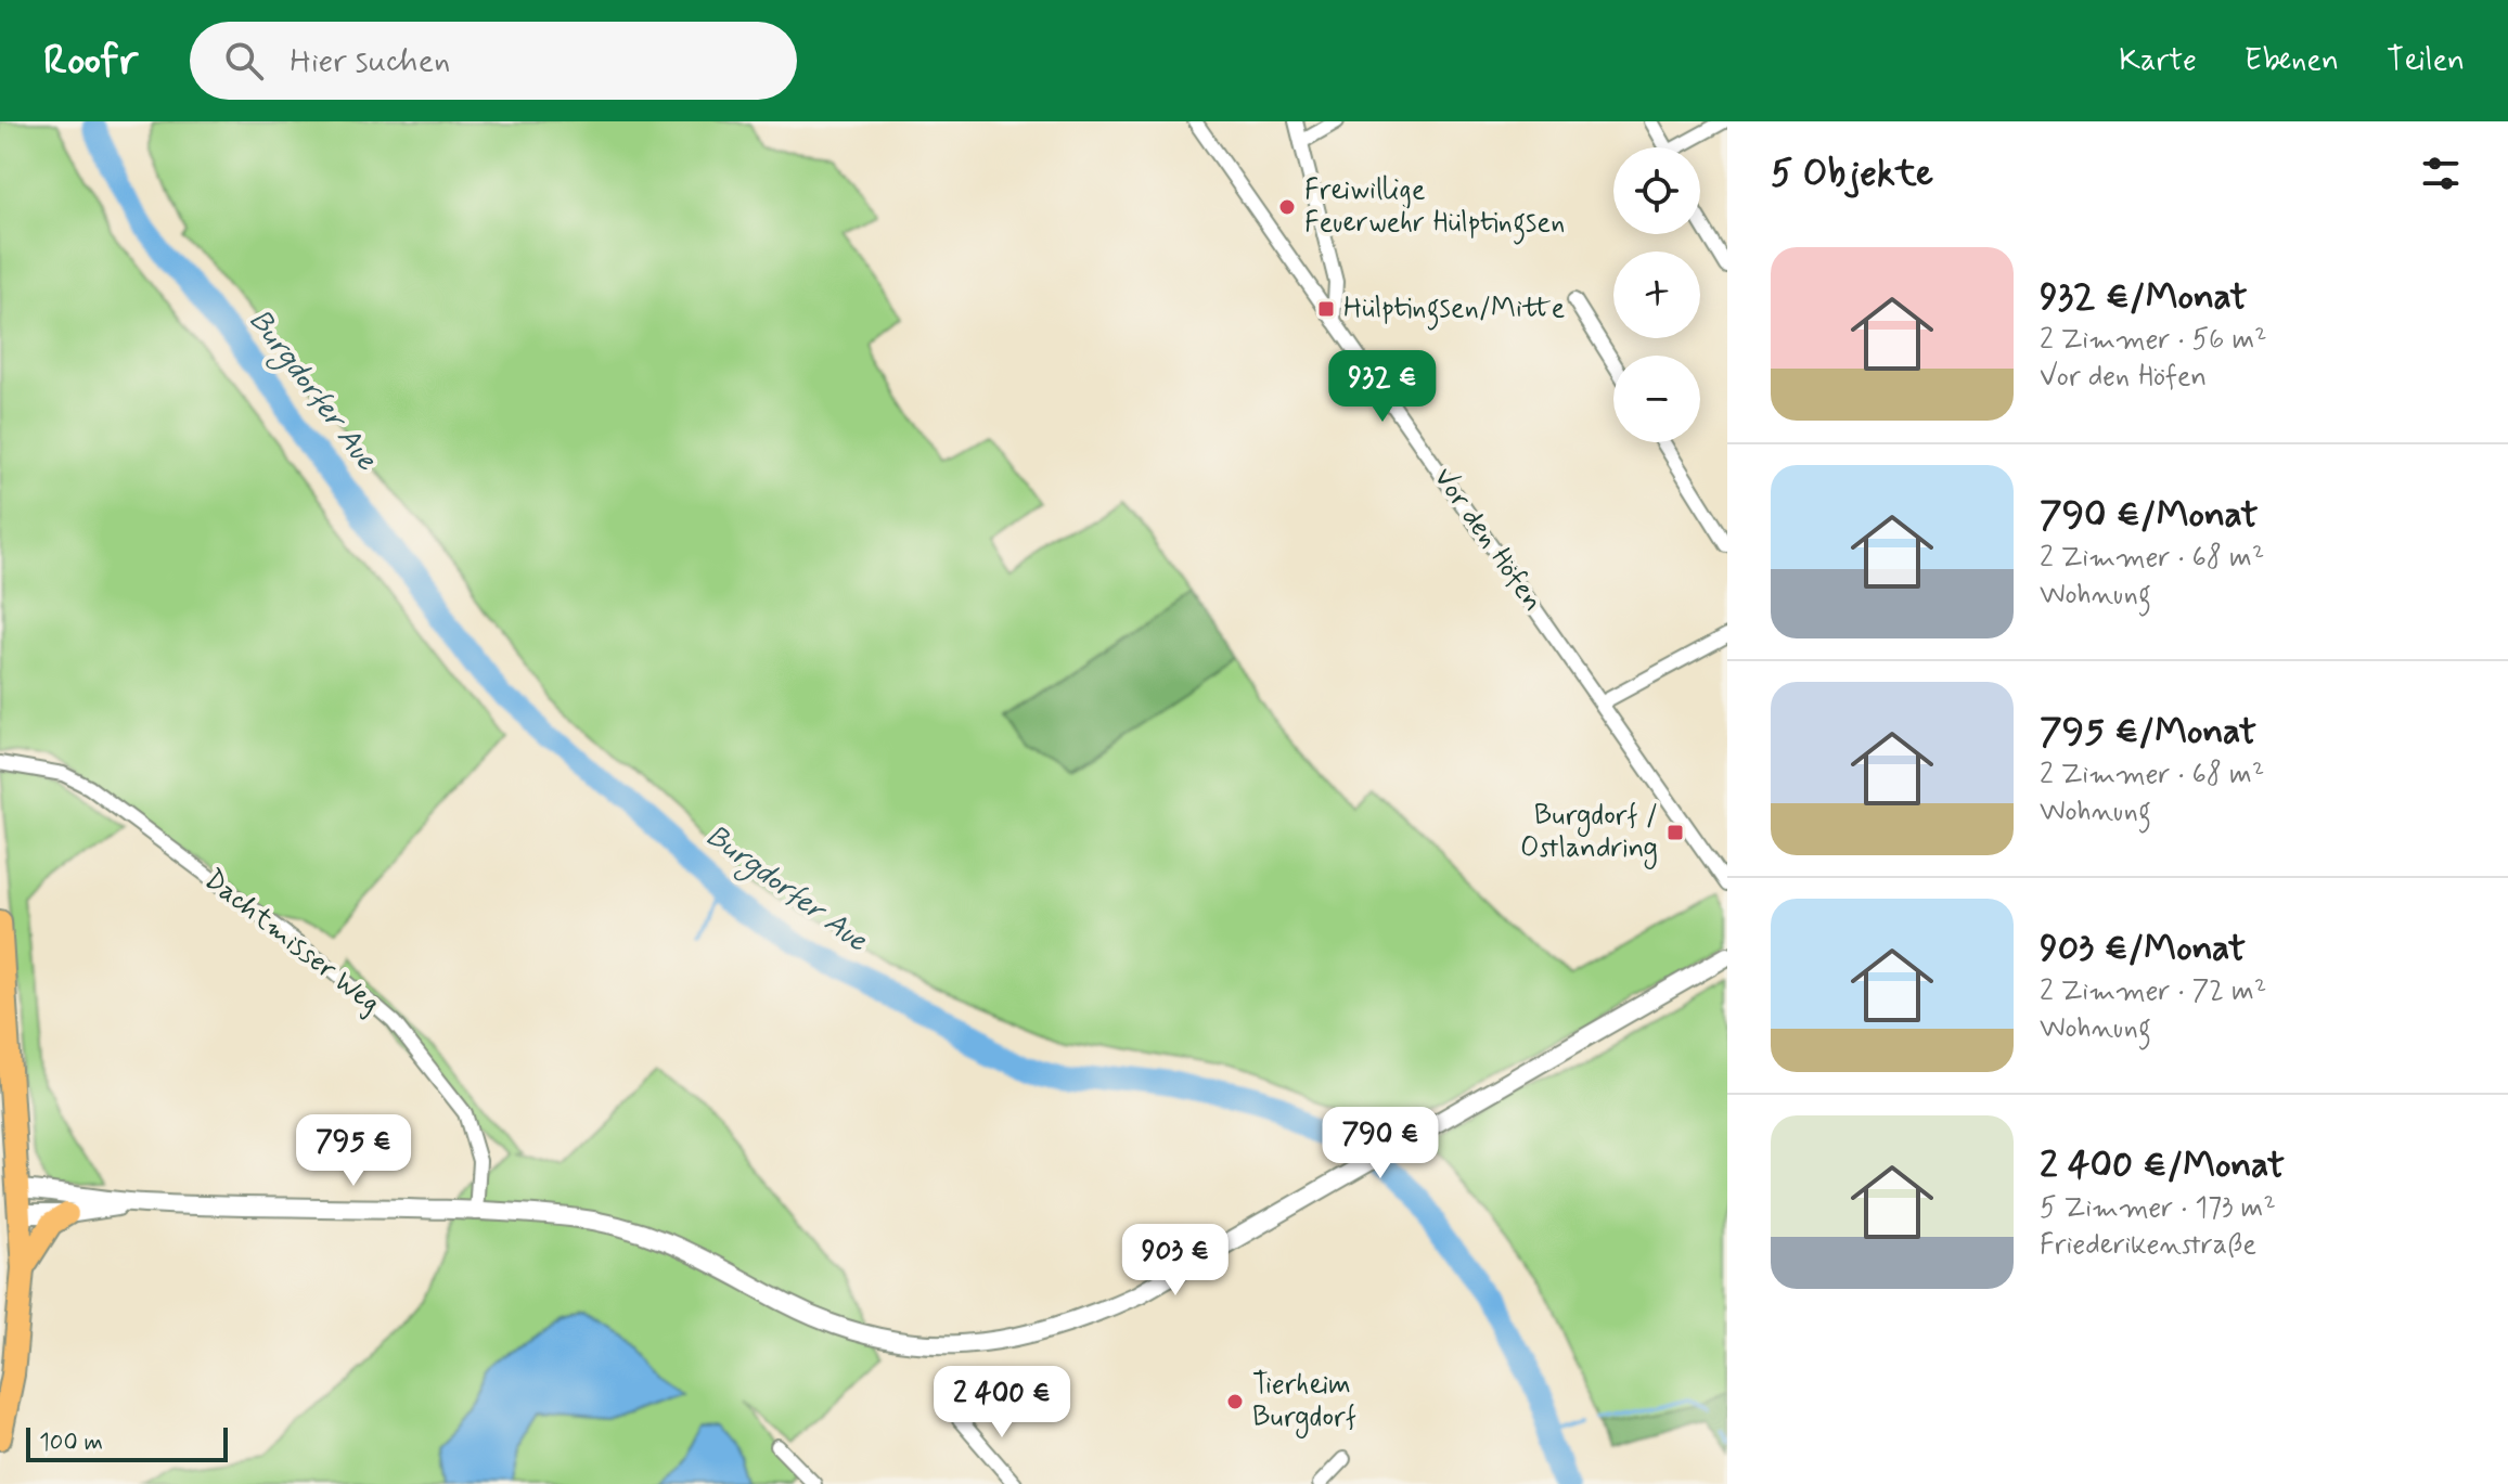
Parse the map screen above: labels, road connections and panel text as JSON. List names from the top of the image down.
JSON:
{
  "streets": {
    "street": ["Vor den Höfen", "Dachtmisser Weg"]
  },
  "water": ["Burgdorfer Aue"],
  "places": {
    "other": ["Freiwillige Feuerwehr Hülptingsen", "Tierheim Burgdorf"],
    "transit": ["Hülptingsen/Mitte", "Burgdorf / Ostlandring"]
  },
  "scale_bar": "100 m",
  "page": {
    "header": "Roofr",
    "search": "Hier suchen",
    "nav": ["Karte", "Ebenen", "Teilen"],
    "heading": "5 Objekte",
    "map_buttons": ["+", "−"],
    "list": [
      {
        "name": "932 €/Monat",
        "note": "2 Zimmer · 56 m² · Vor den Höfen"
      },
      {
        "name": "790 €/Monat",
        "note": "2 Zimmer · 68 m² · Wohnung"
      },
      {
        "name": "795 €/Monat",
        "note": "2 Zimmer · 68 m² · Wohnung"
      },
      {
        "name": "903 €/Monat",
        "note": "2 Zimmer · 72 m² · Wohnung"
      },
      {
        "name": "2 400 €/Monat",
        "note": "5 Zimmer · 173 m² · Friederikenstraße"
      }
    ],
    "price": [
      "932 €",
      "790 €",
      "795 €",
      "903 €",
      "2 400 €"
    ],
    "scale": "100 m"
  }
}
